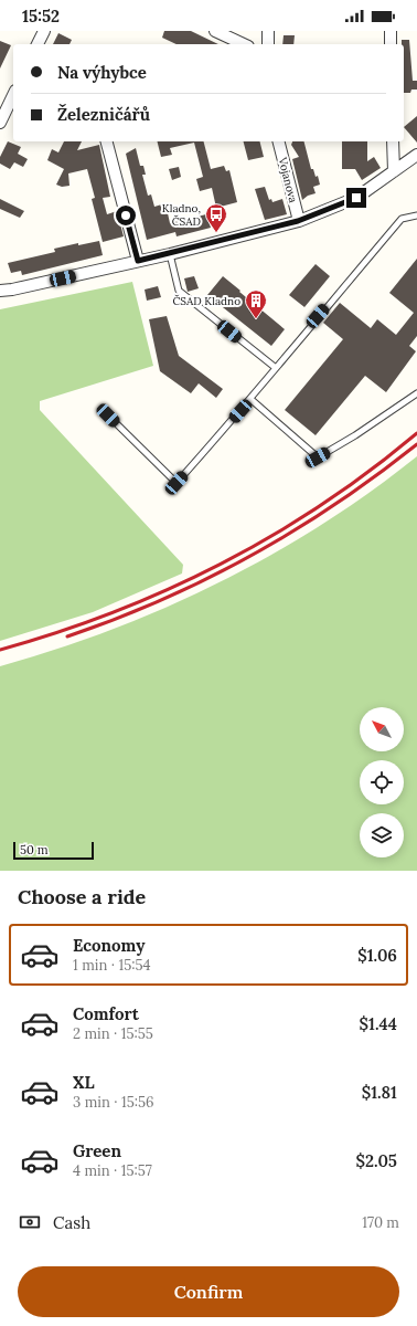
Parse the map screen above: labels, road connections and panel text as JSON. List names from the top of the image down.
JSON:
{
  "streets": {
    "street": ["Vojanova"]
  },
  "places": {
    "bus stop": ["Kladno, ČSAD"],
    "building": ["ČSAD Kladno"]
  },
  "scale_bar": "50 m",
  "north": "top left",
  "page": {
    "status": "15:52",
    "banner": ["Na výhybce", "Železničářů"],
    "scale": "50 m",
    "heading": "Choose a ride",
    "list": [
      {
        "name": "Economy",
        "note": "1 min · 15:54",
        "value": "$1.06"
      },
      {
        "name": "Comfort",
        "note": "2 min · 15:55",
        "value": "$1.44"
      },
      {
        "name": "XL",
        "note": "3 min · 15:56",
        "value": "$1.81"
      },
      {
        "name": "Green",
        "note": "4 min · 15:57",
        "value": "$2.05"
      }
    ],
    "pay": ["Cash", "170 m"],
    "buttons": "Confirm"
  }
}
